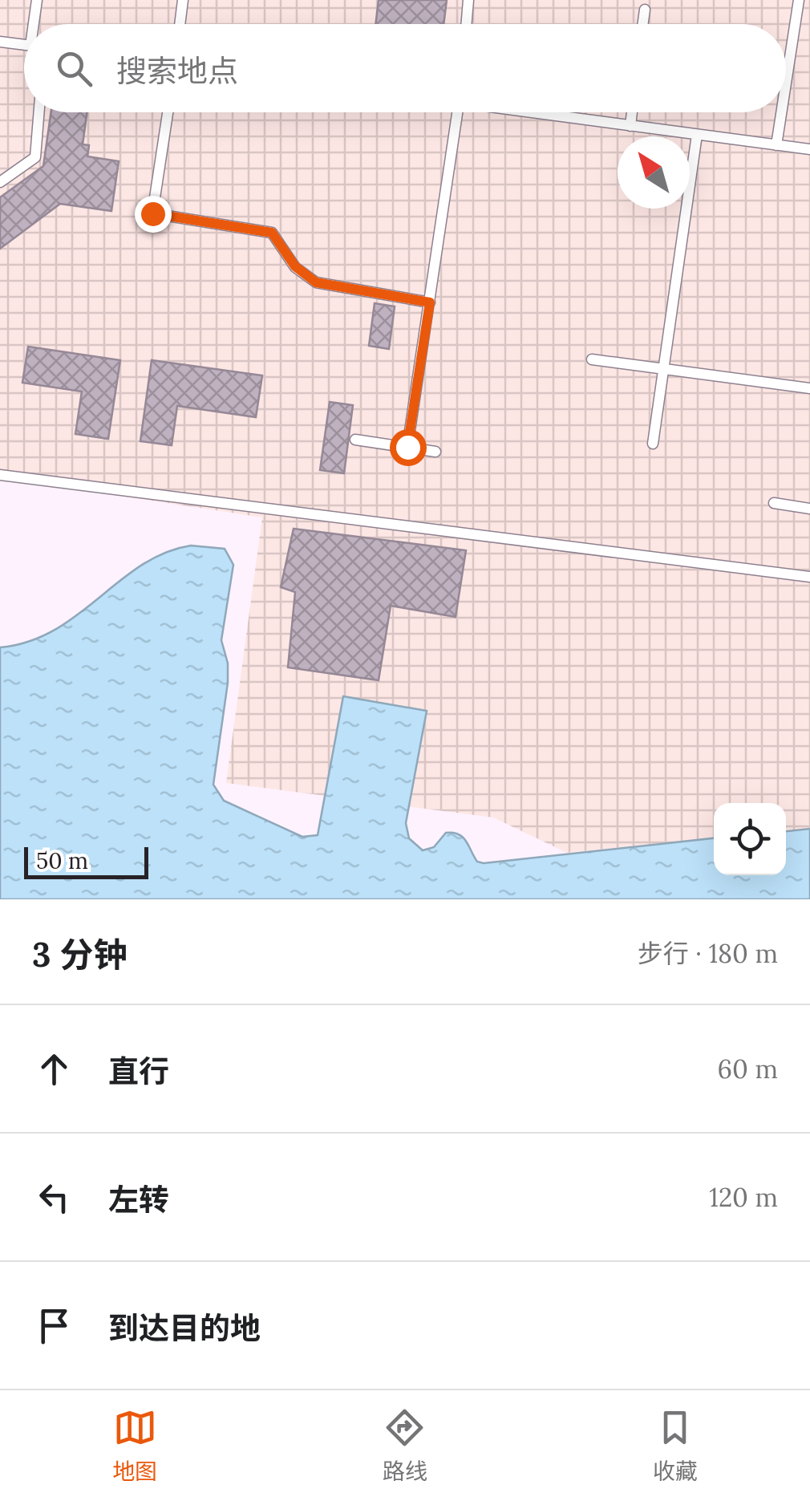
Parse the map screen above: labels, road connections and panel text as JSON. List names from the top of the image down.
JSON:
{
  "scale_bar": "50 m",
  "north": "top left",
  "page": {
    "search": "搜索地点",
    "scale": "50 m",
    "heading": ["3 分钟", "步行 · 180 m"],
    "list": [
      ["直行", "60 m"],
      ["左转", "120 m"],
      "到达目的地"
    ],
    "nav": ["地图", "路线", "收藏"]
  }
}
